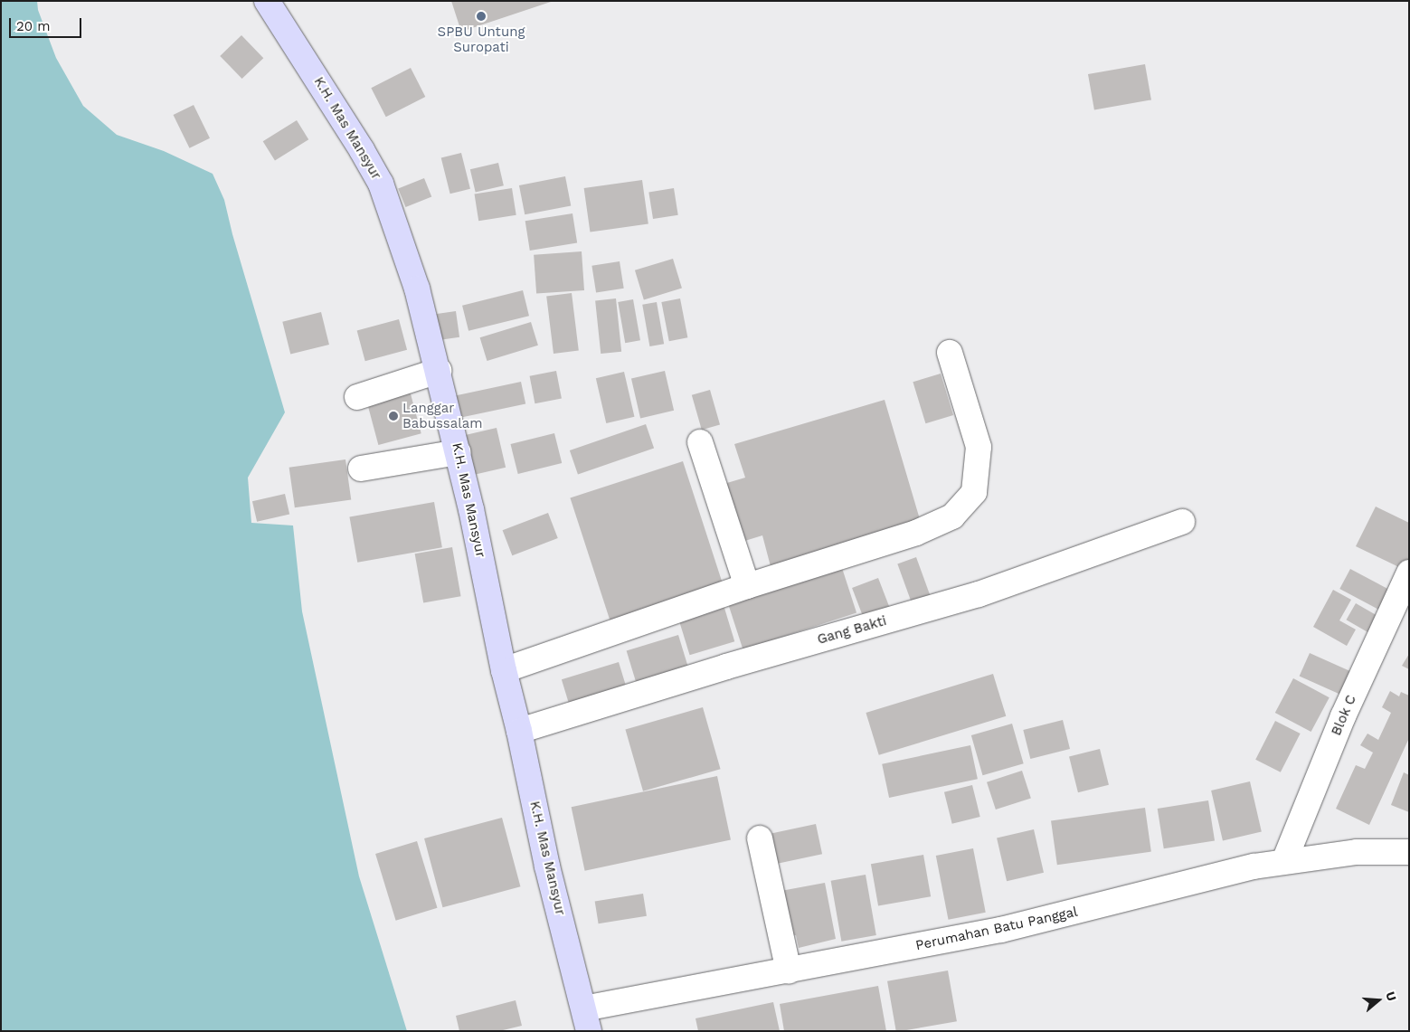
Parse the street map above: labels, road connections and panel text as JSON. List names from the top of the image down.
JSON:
{
  "streets": {
    "main road": ["K.H. Mas Mansyur"],
    "street": ["Gang Bakti", "Blok C", "Perumahan Batu Panggal"]
  },
  "crossings": [
    ["K.H. Mas Mansyur", "Gang Bakti"],
    ["K.H. Mas Mansyur", "Perumahan Batu Panggal"],
    ["Blok C", "Perumahan Batu Panggal"]
  ],
  "places": ["SPBU Untung Suropati", "Langgar Babussalam"],
  "scale_bar": "20 m",
  "north": "right"
}
